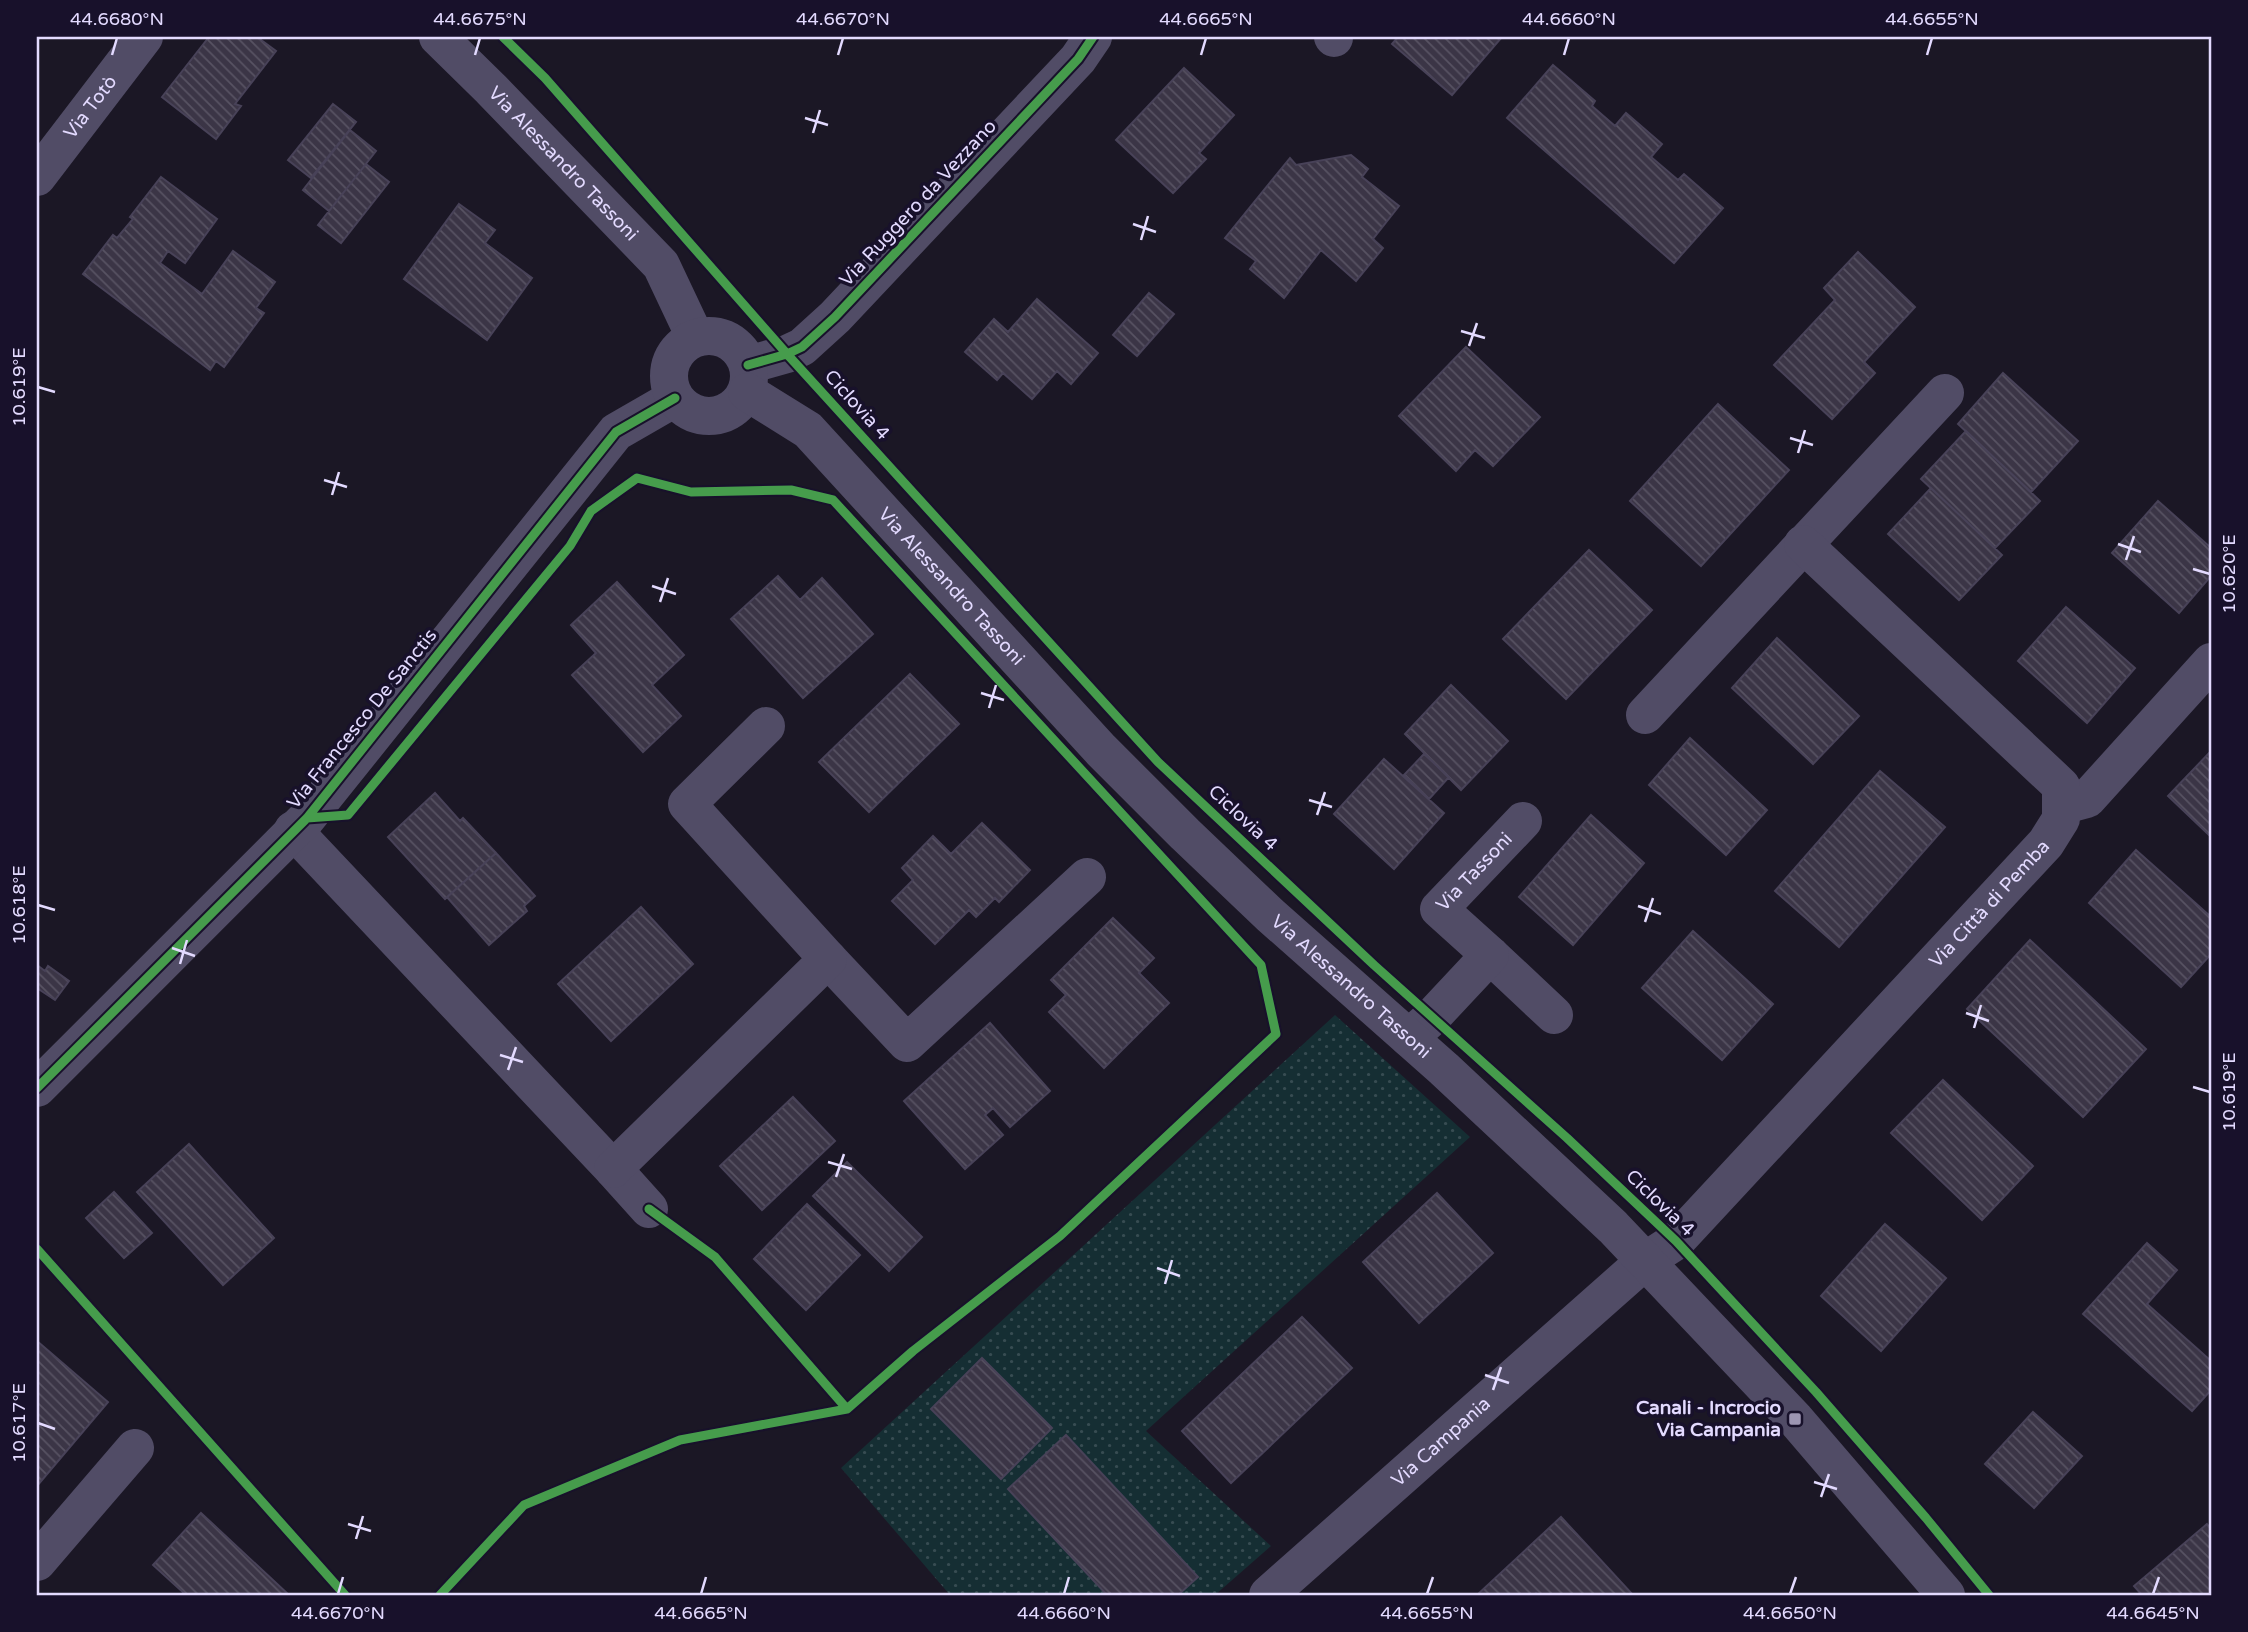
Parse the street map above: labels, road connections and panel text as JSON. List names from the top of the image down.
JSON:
{
  "streets": {
    "street": [
      "Via Totò",
      "Via Alessandro Tassoni",
      "Via Ruggero da Vezzano",
      "Via Francesco De Sanctis",
      "Via Tassoni",
      "Via Città di Pemba",
      "Via Campania"
    ],
    "cycle path": ["Ciclovia 4"]
  },
  "crossings": [
    ["Via Alessandro Tassoni", "Via Ruggero da Vezzano"],
    ["Via Alessandro Tassoni", "Via Francesco De Sanctis"],
    ["Via Alessandro Tassoni", "Via Città di Pemba"],
    ["Via Alessandro Tassoni", "Via Campania"],
    ["Via Ruggero da Vezzano", "Via Francesco De Sanctis"],
    ["Via Città di Pemba", "Via Campania"]
  ],
  "places": {
    "transit": ["Canali - Incrocio Via Campania"]
  },
  "coordinates": [
    "44.6680°N",
    "44.6675°N",
    "44.6670°N",
    "44.6665°N",
    "44.6660°N",
    "44.6655°N",
    "10.619°E",
    "10.620°E",
    "10.618°E",
    "10.617°E",
    "44.6650°N",
    "44.6645°N"
  ]
}
